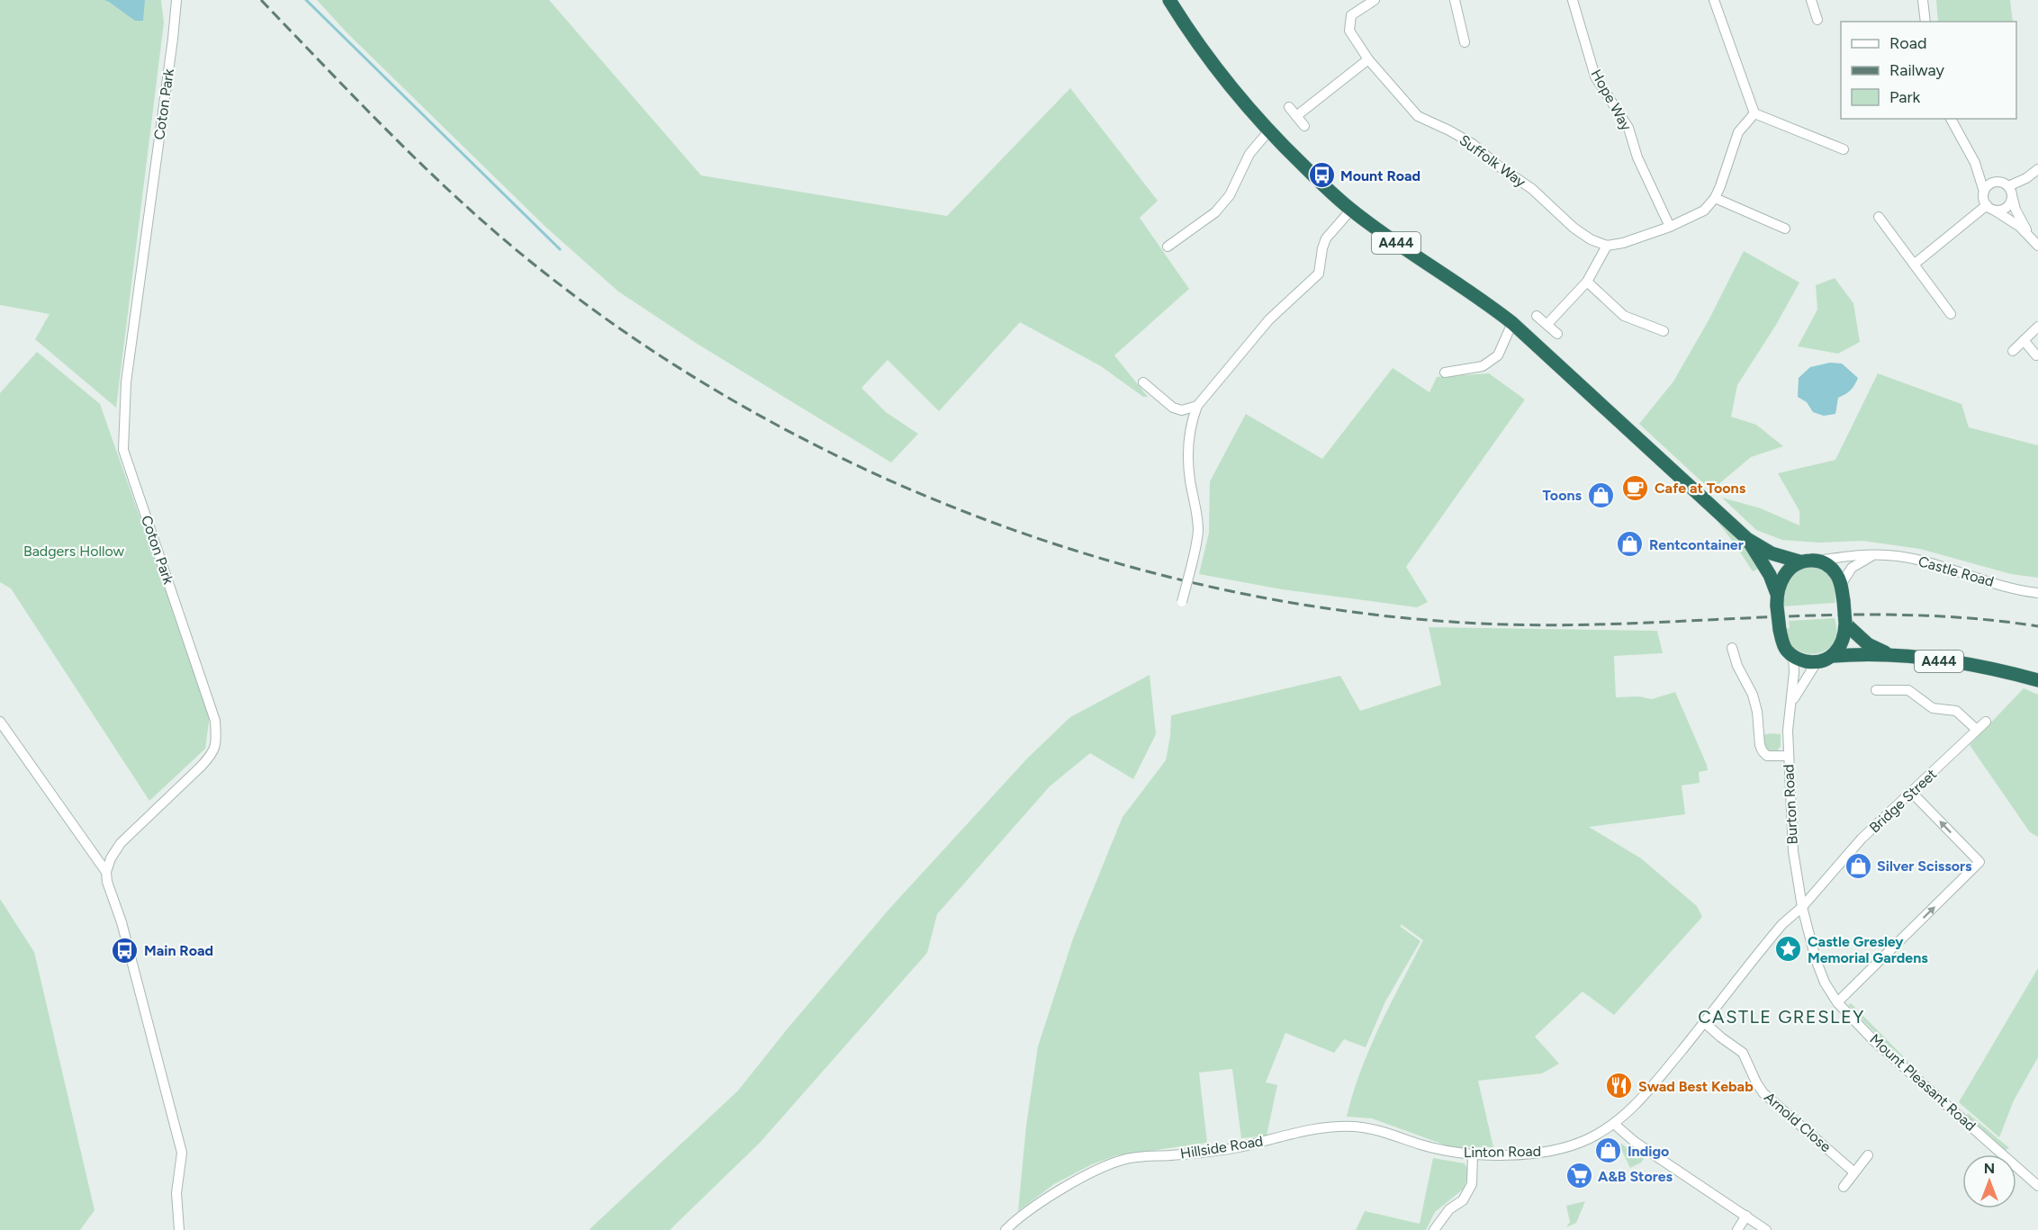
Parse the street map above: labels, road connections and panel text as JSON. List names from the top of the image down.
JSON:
{
  "streets": {
    "highway": ["A444"],
    "street": [
      "Hope Way",
      "Coton Park",
      "Suffolk Way",
      "Castle Road",
      "Bridge Street",
      "Burton Road",
      "Mount Pleasant Road",
      "Arnold Close",
      "Hillside Road",
      "Linton Road"
    ]
  },
  "crossings": [
    ["A444", "Castle Road"],
    ["A444", "Burton Road"],
    ["Castle Road", "Burton Road"],
    ["Bridge Street", "Burton Road"],
    ["Bridge Street", "Mount Pleasant Road"],
    ["Bridge Street", "Linton Road"],
    ["Burton Road", "Mount Pleasant Road"],
    ["Burton Road", "Linton Road"],
    ["Mount Pleasant Road", "Linton Road"],
    ["Arnold Close", "Linton Road"],
    ["Hillside Road", "Linton Road"]
  ],
  "districts": ["CASTLE GRESLEY"],
  "parks": ["Badgers Hollow"],
  "places": {
    "bus stop": ["Mount Road", "Main Road"],
    "cafe": ["Cafe at Toons"],
    "shop": [
      "Toons",
      "Rentcontainer",
      "Silver Scissors",
      "Indigo"
    ],
    "place": ["Castle Gresley Memorial Gardens"],
    "restaurant": ["Swad Best Kebab"],
    "supermarket": ["A&B Stores"]
  },
  "legend": ["Road", "Railway", "Park"],
  "north": "top"
}
